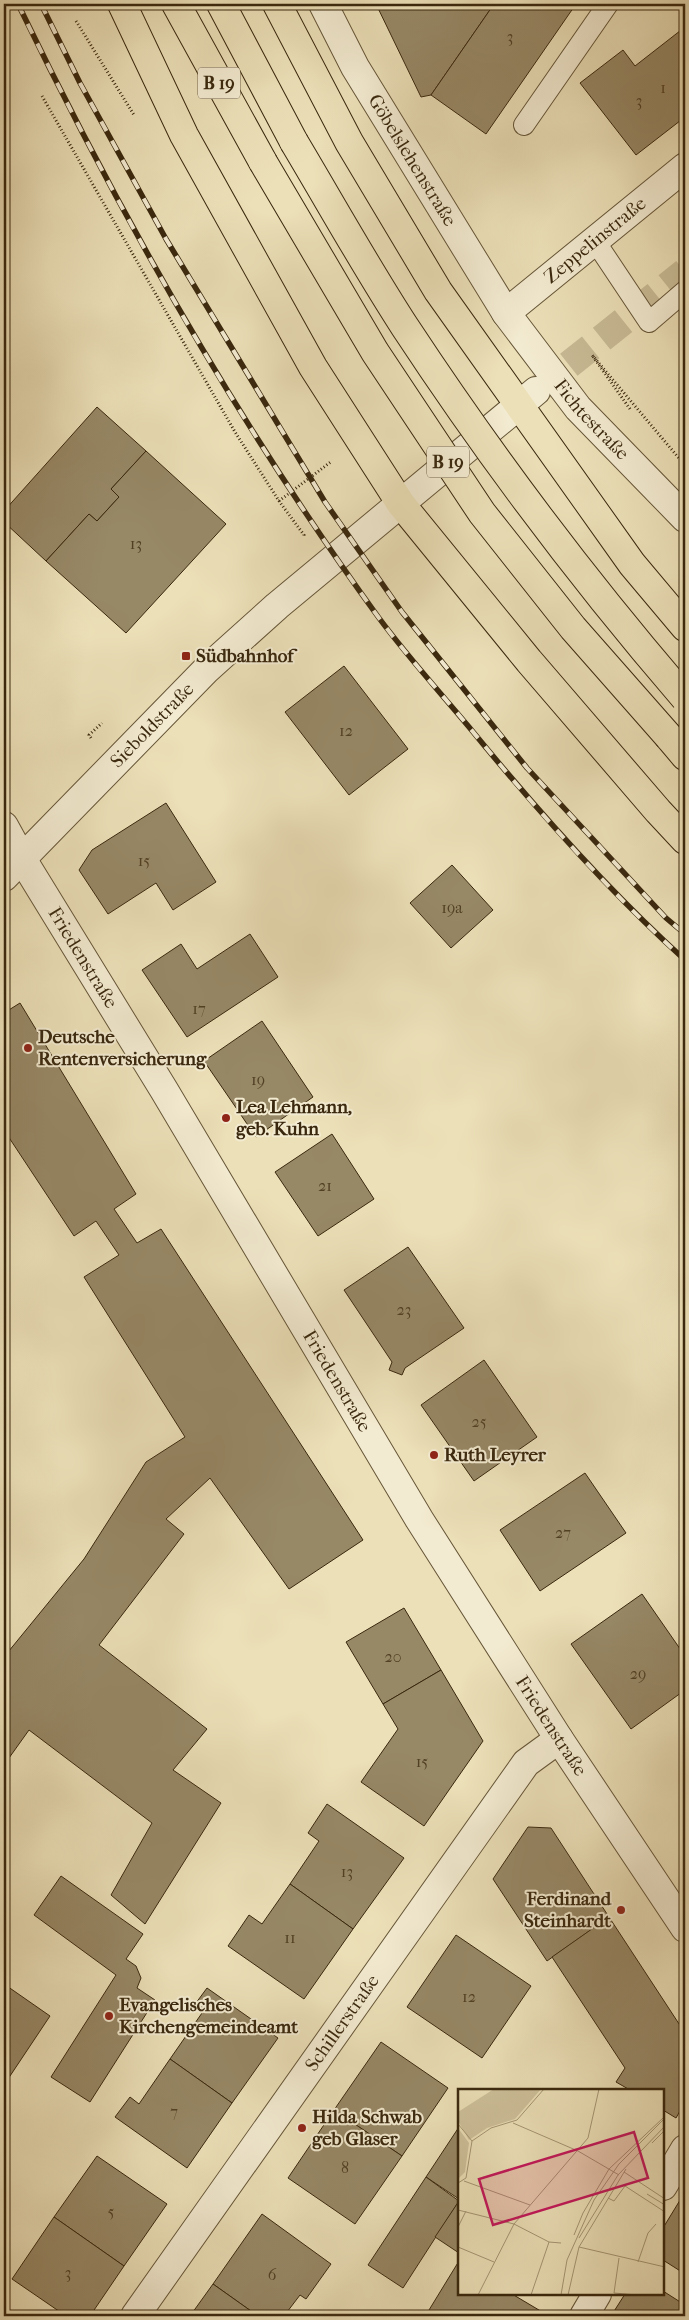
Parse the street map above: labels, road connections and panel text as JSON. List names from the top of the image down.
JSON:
{
  "streets": {
    "main road": ["B 19"],
    "street": [
      "Göbelslehenstraße",
      "Zeppelinstraße",
      "Fichtestraße",
      "Sieboldstraße",
      "Friedenstraße",
      "Schillerstraße"
    ]
  },
  "crossings": [
    ["Göbelslehenstraße", "Zeppelinstraße"],
    ["Göbelslehenstraße", "Fichtestraße"],
    ["Zeppelinstraße", "Fichtestraße"],
    ["Sieboldstraße", "Friedenstraße"],
    ["Friedenstraße", "Schillerstraße"]
  ],
  "places": {
    "transit": ["Südbahnhof"],
    "other": [
      "Deutsche Rentenversicherung",
      "Lea Lehmann, geb. Kuhn",
      "Ruth Leyrer",
      "Ferdinand Steinhardt",
      "Evangelisches Kirchengemeindeamt",
      "Hilda Schwab geb Glaser"
    ]
  },
  "house_numbers": [
    "3",
    "1",
    "3",
    "13",
    "12",
    "15",
    "19a",
    "17",
    "19",
    "21",
    "23",
    "25",
    "27",
    "20",
    "29",
    "15",
    "13",
    "11",
    "12",
    "7",
    "8",
    "5",
    "3",
    "6"
  ]
}
